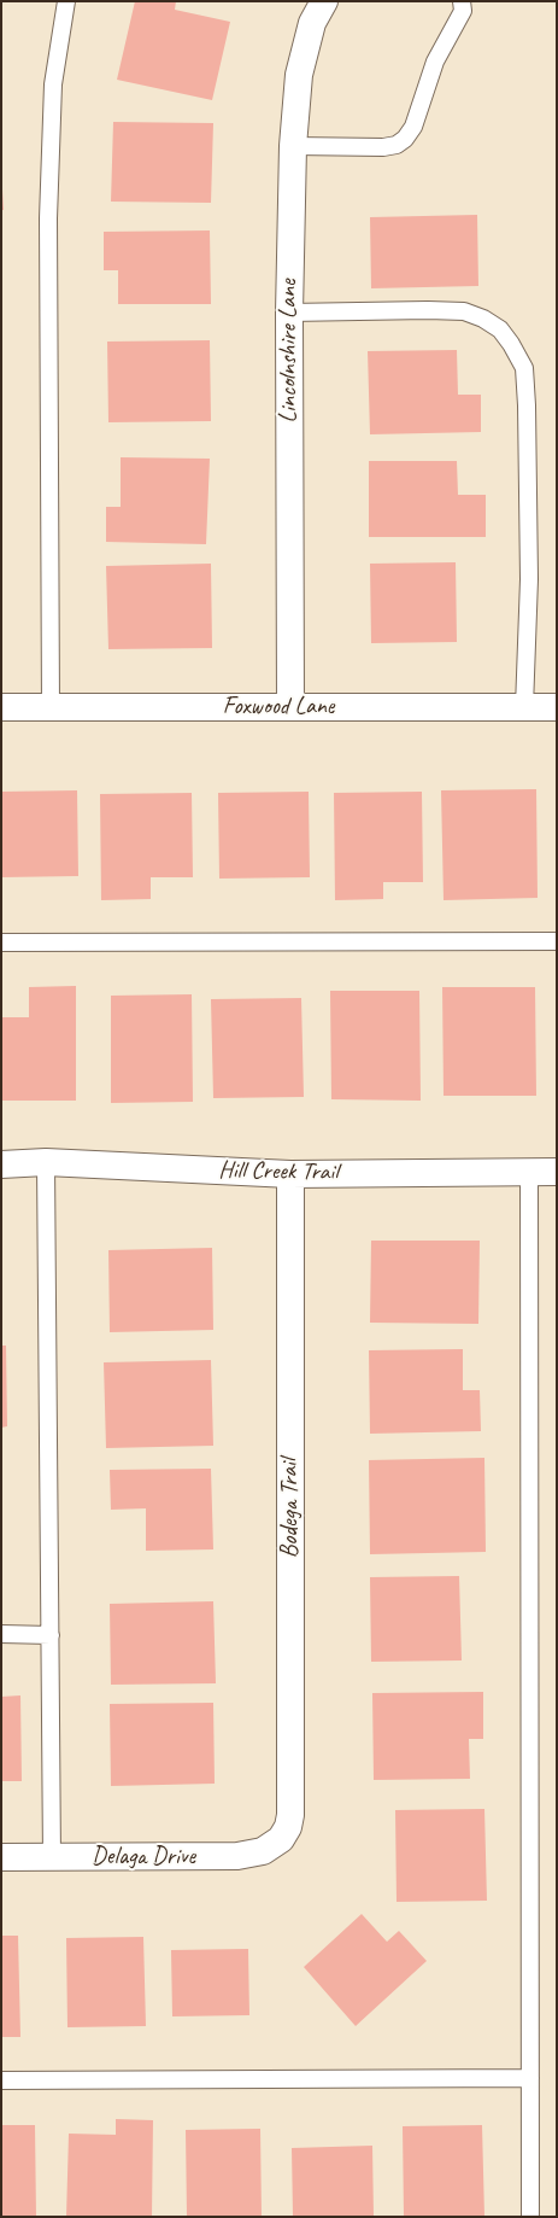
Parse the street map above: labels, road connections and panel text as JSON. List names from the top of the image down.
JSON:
{
  "streets": {
    "street": [
      "Lincolnshire Lane",
      "Foxwood Lane",
      "Hill Creek Trail",
      "Bodega Trail",
      "Delaga Drive"
    ]
  },
  "crossings": [
    ["Lincolnshire Lane", "Foxwood Lane"],
    ["Hill Creek Trail", "Bodega Trail"],
    ["Bodega Trail", "Delaga Drive"]
  ]
}
